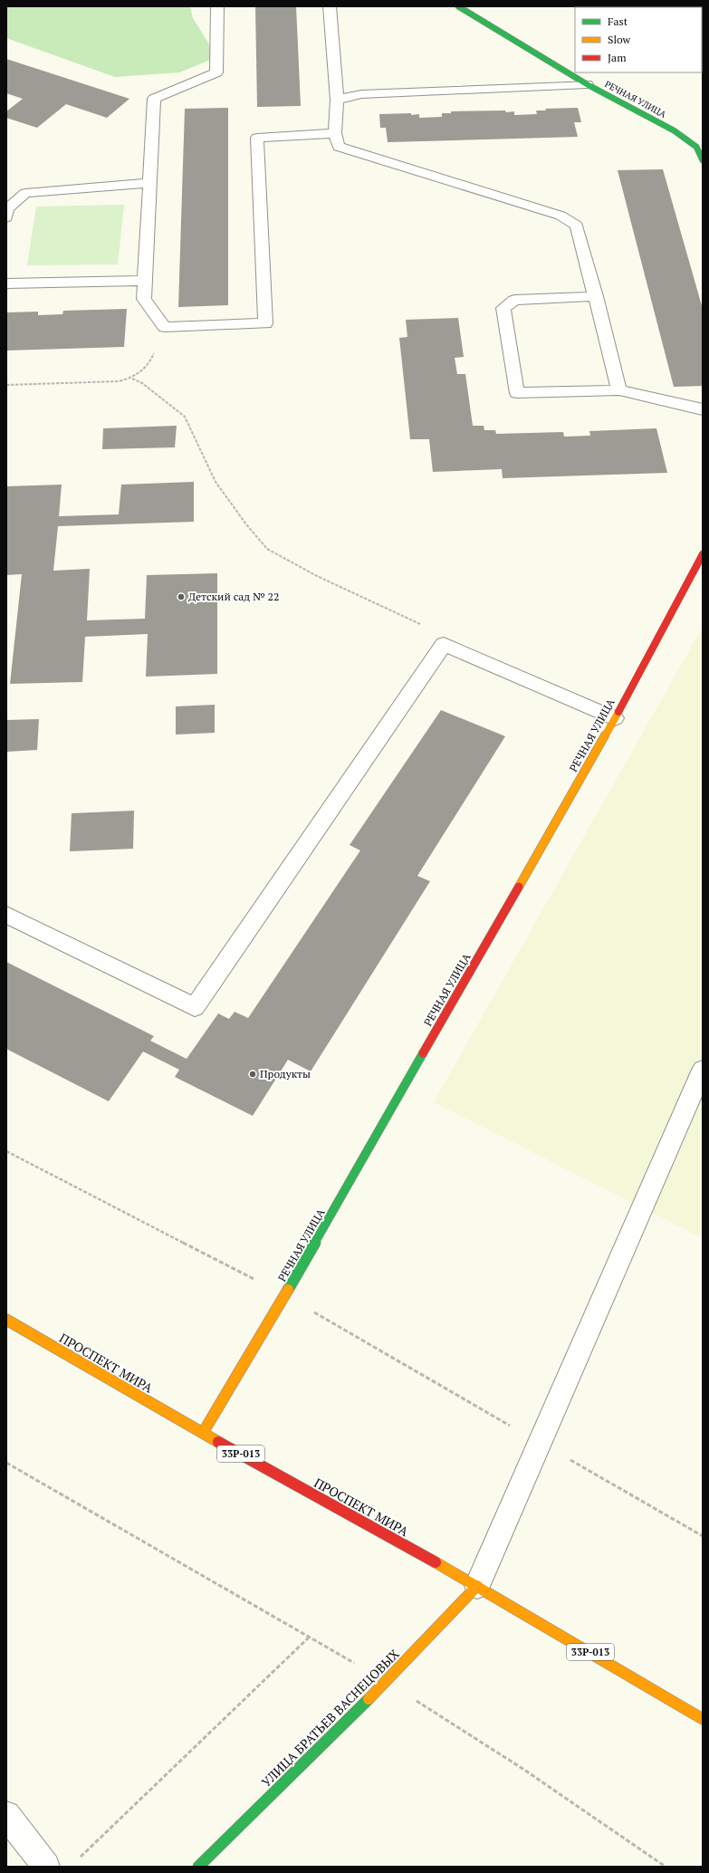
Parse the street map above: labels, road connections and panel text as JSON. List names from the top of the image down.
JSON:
{
  "streets": {
    "street": [
      "РЕЧНАЯ УЛИЦА",
      "ПРОСПЕКТ МИРА",
      "33Р-013",
      "УЛИЦА БРАТЬЕВ ВАСНЕЦОВЫХ"
    ]
  },
  "crossings": [
    ["РЕЧНАЯ УЛИЦА", "ПРОСПЕКТ МИРА"],
    ["ПРОСПЕКТ МИРА", "УЛИЦА БРАТЬЕВ ВАСНЕЦОВЫХ"]
  ],
  "places": ["Детский сад № 22", "Продукты"],
  "legend": ["Fast", "Slow", "Jam"]
}
